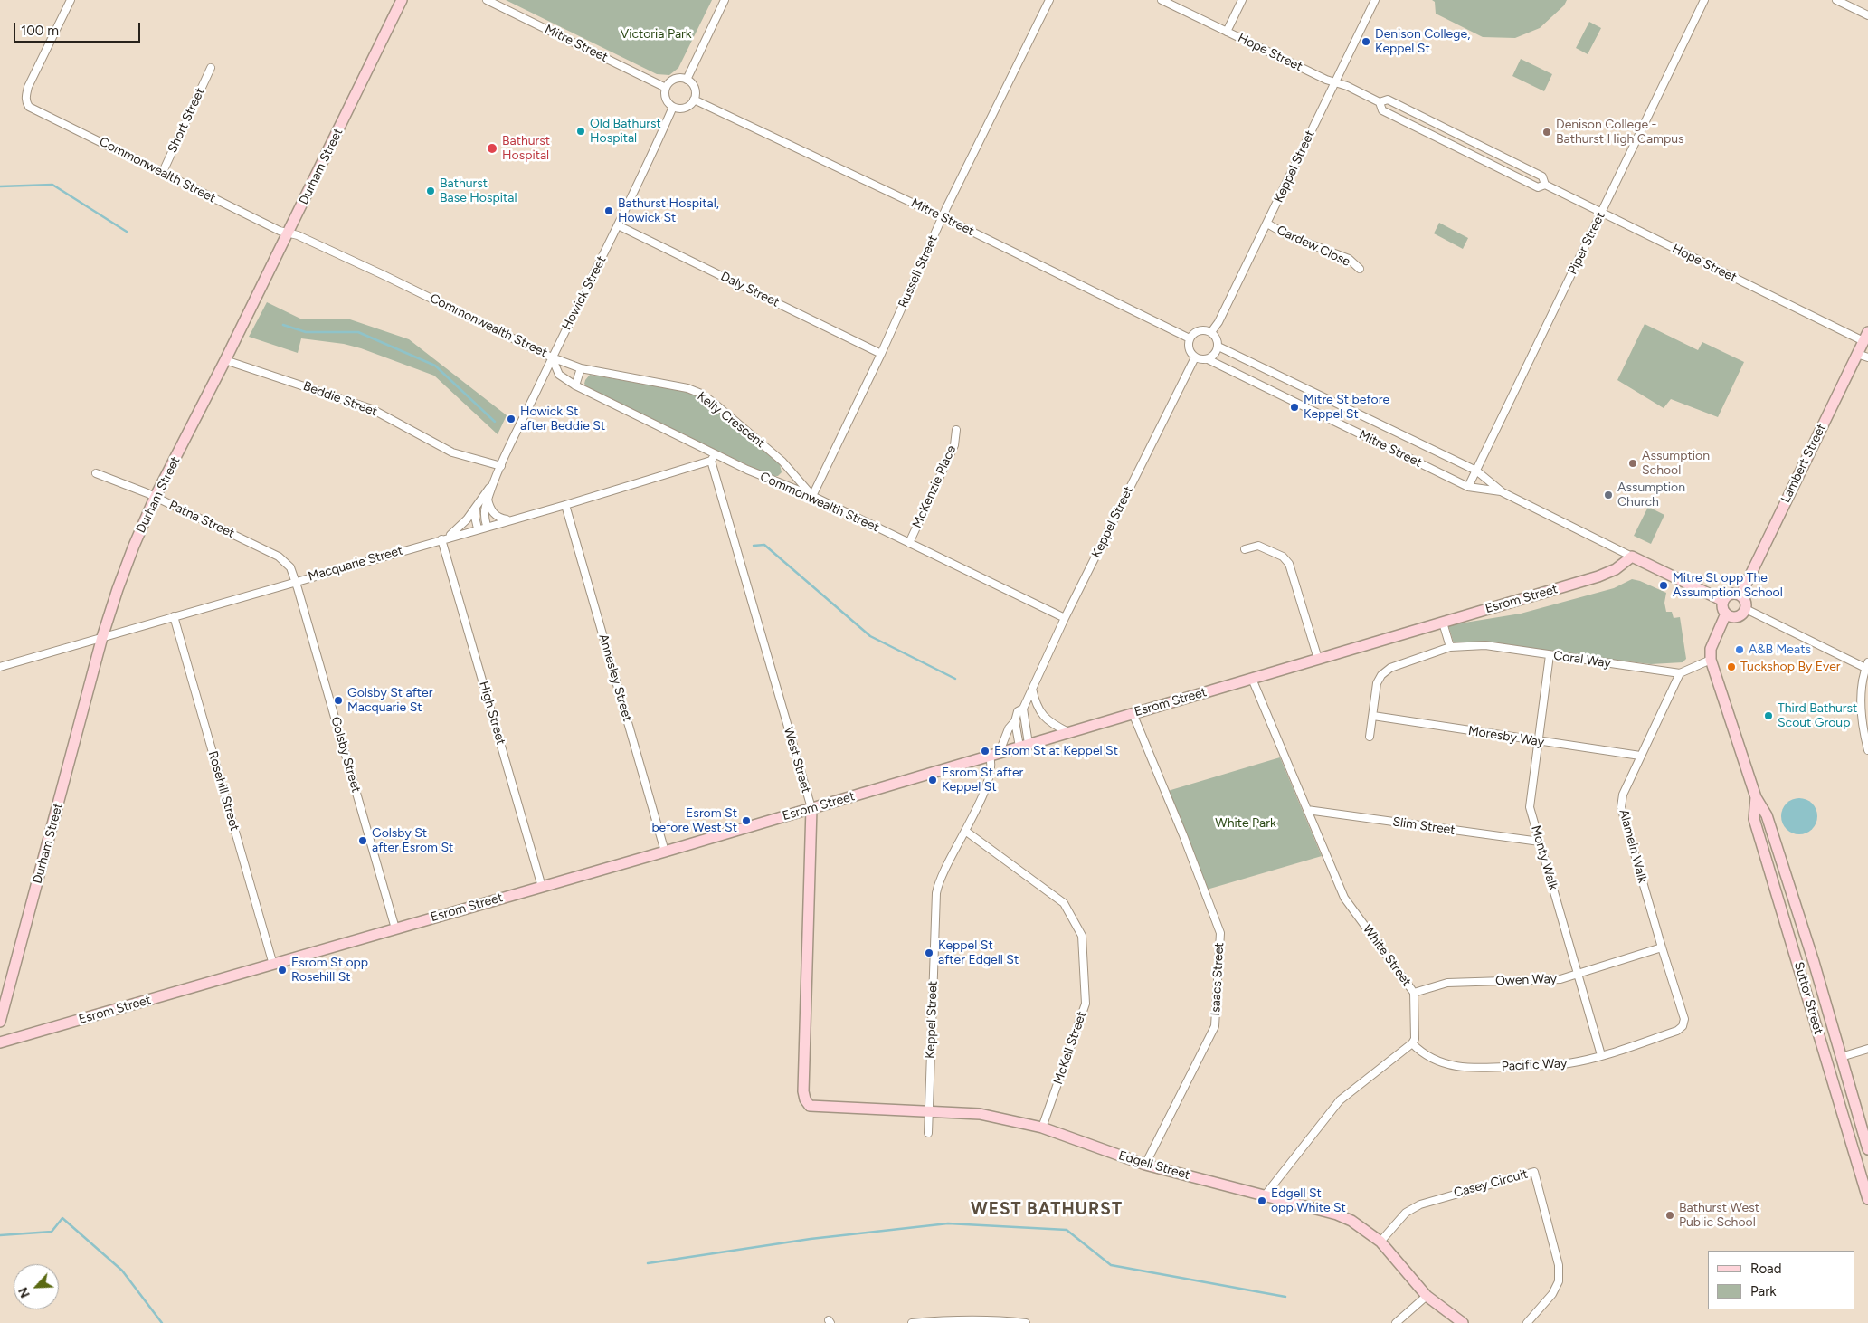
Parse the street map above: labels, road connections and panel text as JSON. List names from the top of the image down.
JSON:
{
  "streets": {
    "street": [
      "Mitre Street",
      "Hope Street",
      "Short Street",
      "Durham Street",
      "Keppel Street",
      "Commonwealth Street",
      "Piper Street",
      "Cardew Close",
      "Russell Street",
      "Daly Street",
      "Howick Street",
      "Beddie Street",
      "Kelly Crescent",
      "Lambert Street",
      "McKenzie Place",
      "Patna Street",
      "Macquarie Street",
      "Esrom Street",
      "Coral Way",
      "Annesley Street",
      "High Street",
      "Moresby Way",
      "Golsby Street",
      "West Street",
      "Rosehill Street",
      "Slim Street",
      "Alamein Walk",
      "Monty Walk",
      "White Street",
      "Isaacs Street",
      "Owen Way",
      "Suttor Street",
      "McKell Street",
      "Pacific Way",
      "Edgell Street",
      "Casey Circuit"
    ]
  },
  "crossings": [
    ["Mitre Street", "Keppel Street"],
    ["Mitre Street", "Piper Street"],
    ["Mitre Street", "Russell Street"],
    ["Mitre Street", "Howick Street"],
    ["Mitre Street", "Lambert Street"],
    ["Mitre Street", "Esrom Street"],
    ["Hope Street", "Keppel Street"],
    ["Hope Street", "Piper Street"],
    ["Hope Street", "Lambert Street"],
    ["Short Street", "Commonwealth Street"],
    ["Durham Street", "Commonwealth Street"],
    ["Durham Street", "Beddie Street"],
    ["Durham Street", "Patna Street"],
    ["Durham Street", "Macquarie Street"],
    ["Keppel Street", "Commonwealth Street"],
    ["Keppel Street", "Cardew Close"],
    ["Keppel Street", "Esrom Street"],
    ["Keppel Street", "McKell Street"],
    ["Keppel Street", "Edgell Street"],
    ["Commonwealth Street", "Russell Street"],
    ["Commonwealth Street", "Howick Street"],
    ["Commonwealth Street", "Kelly Crescent"],
    ["Commonwealth Street", "McKenzie Place"],
    ["Russell Street", "Daly Street"],
    ["Russell Street", "Kelly Crescent"],
    ["Daly Street", "Howick Street"],
    ["Howick Street", "Beddie Street"],
    ["Howick Street", "Kelly Crescent"],
    ["Howick Street", "Macquarie Street"],
    ["Howick Street", "High Street"],
    ["Patna Street", "Macquarie Street"],
    ["Patna Street", "Golsby Street"],
    ["Macquarie Street", "Annesley Street"],
    ["Macquarie Street", "High Street"],
    ["Macquarie Street", "Golsby Street"],
    ["Macquarie Street", "West Street"],
    ["Macquarie Street", "Rosehill Street"],
    ["Esrom Street", "Annesley Street"],
    ["Esrom Street", "High Street"],
    ["Esrom Street", "Golsby Street"],
    ["Esrom Street", "West Street"],
    ["Esrom Street", "Rosehill Street"],
    ["Esrom Street", "White Street"],
    ["Esrom Street", "Isaacs Street"],
    ["Coral Way", "Moresby Way"],
    ["Coral Way", "Alamein Walk"],
    ["Coral Way", "Monty Walk"],
    ["Moresby Way", "Alamein Walk"],
    ["Moresby Way", "Monty Walk"],
    ["West Street", "Edgell Street"],
    ["Slim Street", "Monty Walk"],
    ["Slim Street", "White Street"],
    ["Alamein Walk", "Owen Way"],
    ["Alamein Walk", "Pacific Way"],
    ["Monty Walk", "Owen Way"],
    ["Monty Walk", "Pacific Way"],
    ["White Street", "Owen Way"],
    ["White Street", "Pacific Way"],
    ["Isaacs Street", "Edgell Street"],
    ["McKell Street", "Edgell Street"],
    ["Edgell Street", "Casey Circuit"]
  ],
  "districts": ["WEST BATHURST"],
  "parks": ["Victoria Park", "White Park"],
  "places": [
    "Denison College, Keppel St",
    "Old Bathurst Hospital",
    "Denison College - Bathurst High Campus",
    "Bathurst Hospital",
    "Bathurst Base Hospital",
    "Bathurst Hospital, Howick St",
    "Mitre St before Keppel St",
    "Howick St after Beddie St",
    "Assumption School",
    "Assumption Church",
    "Mitre St opp The Assumption School",
    "A&B Meats",
    "Tuckshop By Ever",
    "Golsby St after Macquarie St",
    "Third Bathurst Scout Group",
    "Esrom St at Keppel St",
    "Esrom St after Keppel St",
    "Esrom St before West St",
    "Golsby St after Esrom St",
    "Keppel St after Edgell St",
    "Esrom St opp Rosehill St",
    "Edgell St opp White St",
    "Bathurst West Public School"
  ],
  "legend": ["Road", "Park"],
  "scale_bar": "100 m",
  "north": "bottom left"
}
